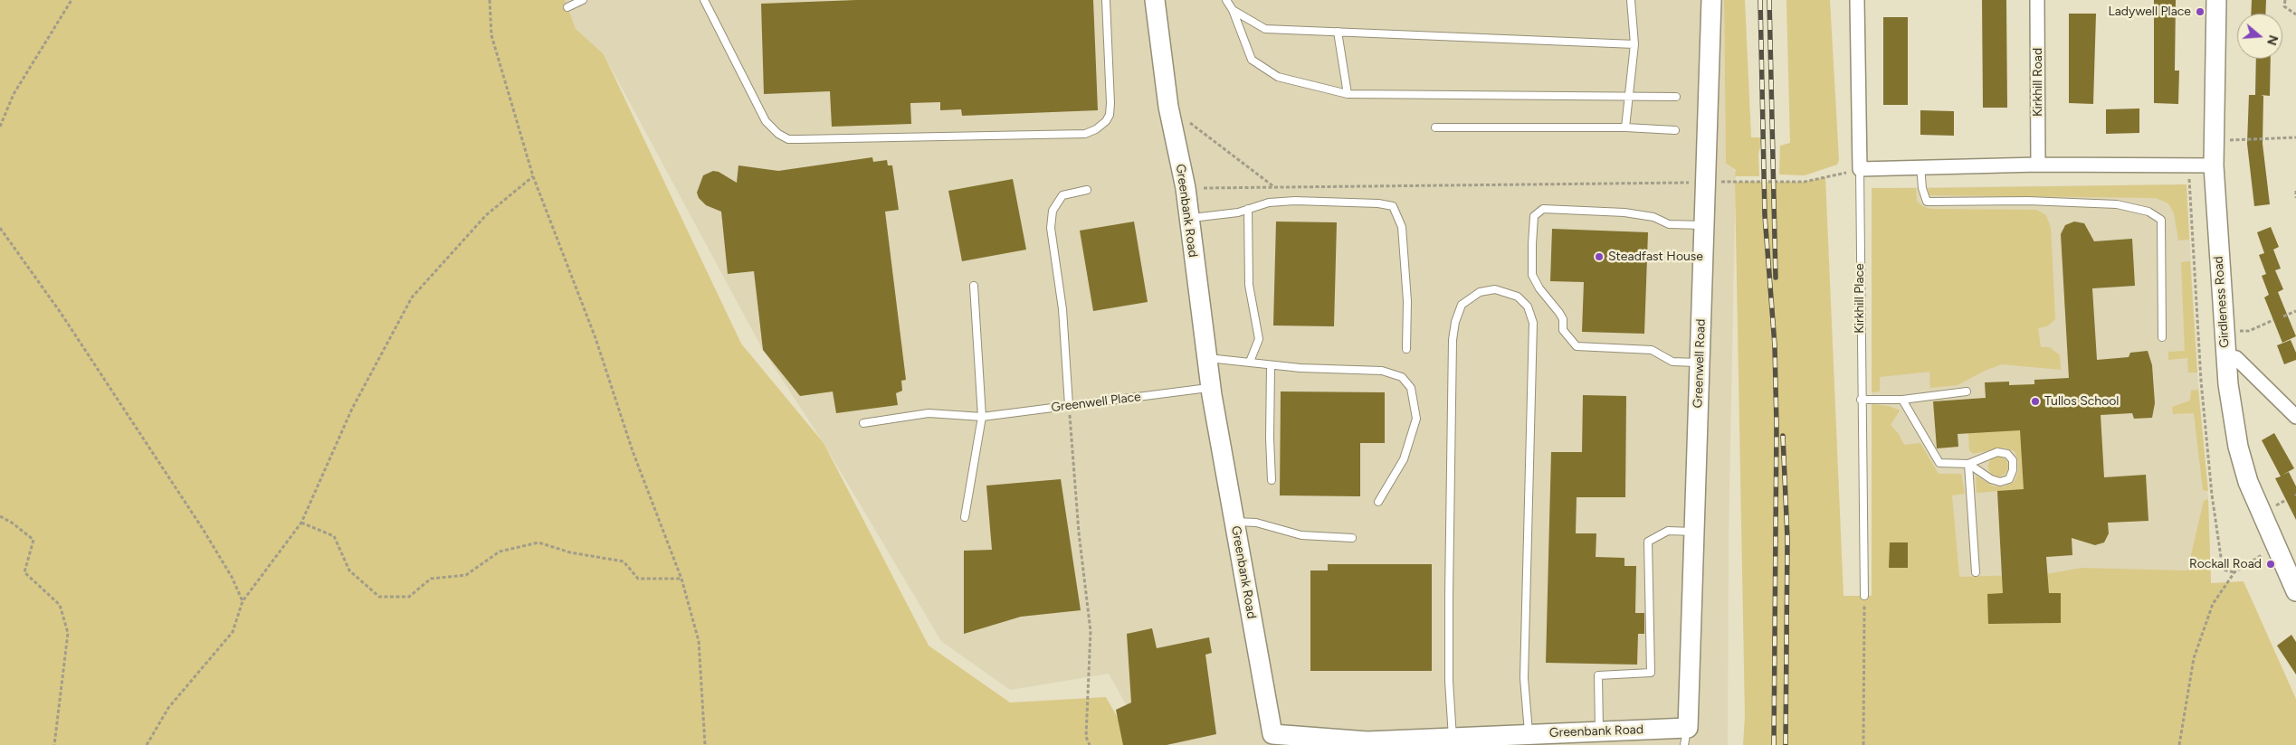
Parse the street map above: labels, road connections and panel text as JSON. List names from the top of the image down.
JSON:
{
  "streets": {
    "street": [
      "Kirkhill Road",
      "Greenbank Road",
      "Kirkhill Place",
      "Girdleness Road",
      "Greenwell Road"
    ],
    "lane": ["Greenwell Place"]
  },
  "crossings": [
    ["Greenbank Road", "Greenwell Road"],
    ["Greenbank Road", "Greenwell Place"]
  ],
  "places": [
    "Ladywell Place",
    "Steadfast House",
    "Tullos School",
    "Rockall Road"
  ],
  "north": "right"
}
